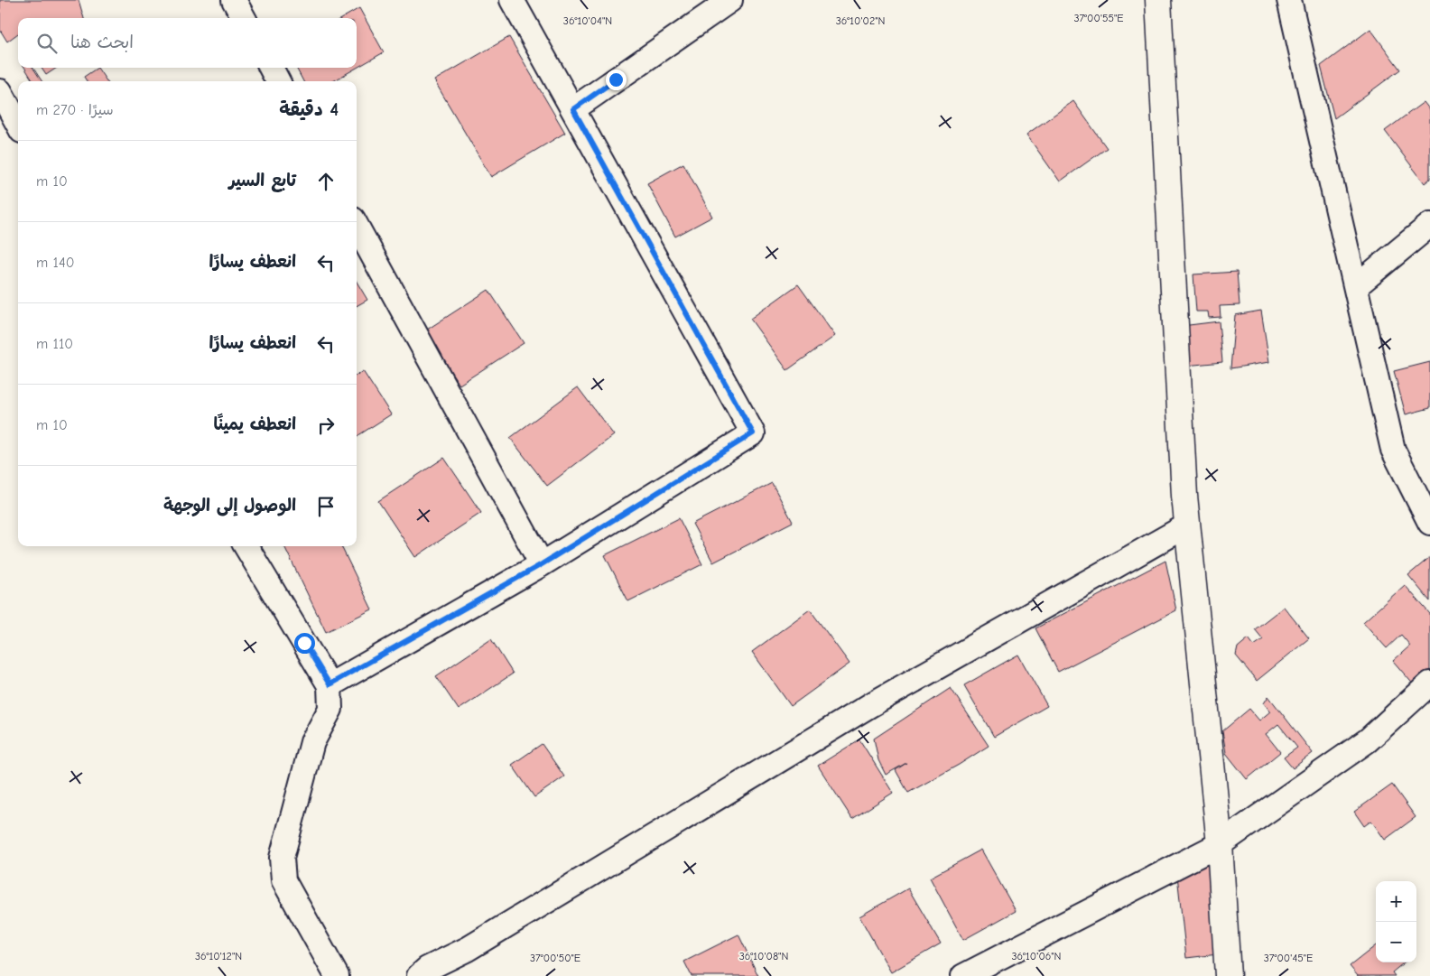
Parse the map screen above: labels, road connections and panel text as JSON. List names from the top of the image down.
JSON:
{
  "page": {
    "search": "ابحث هنا",
    "heading": ["4 دقيقة", "سيرًا · 270 m"],
    "list": [
      ["تابع السير", "10 m"],
      ["انعطف يسارًا", "140 m"],
      ["انعطف يسارًا", "110 m"],
      ["انعطف يمينًا", "10 m"],
      "الوصول إلى الوجهة"
    ],
    "map_buttons": ["+", "−"]
  },
  "coordinates": [
    "37°00'55\"E",
    "36°10'04\"N",
    "36°10'02\"N",
    "36°10'12\"N",
    "36°10'08\"N",
    "36°10'06\"N",
    "37°00'50\"E",
    "37°00'45\"E"
  ]
}
